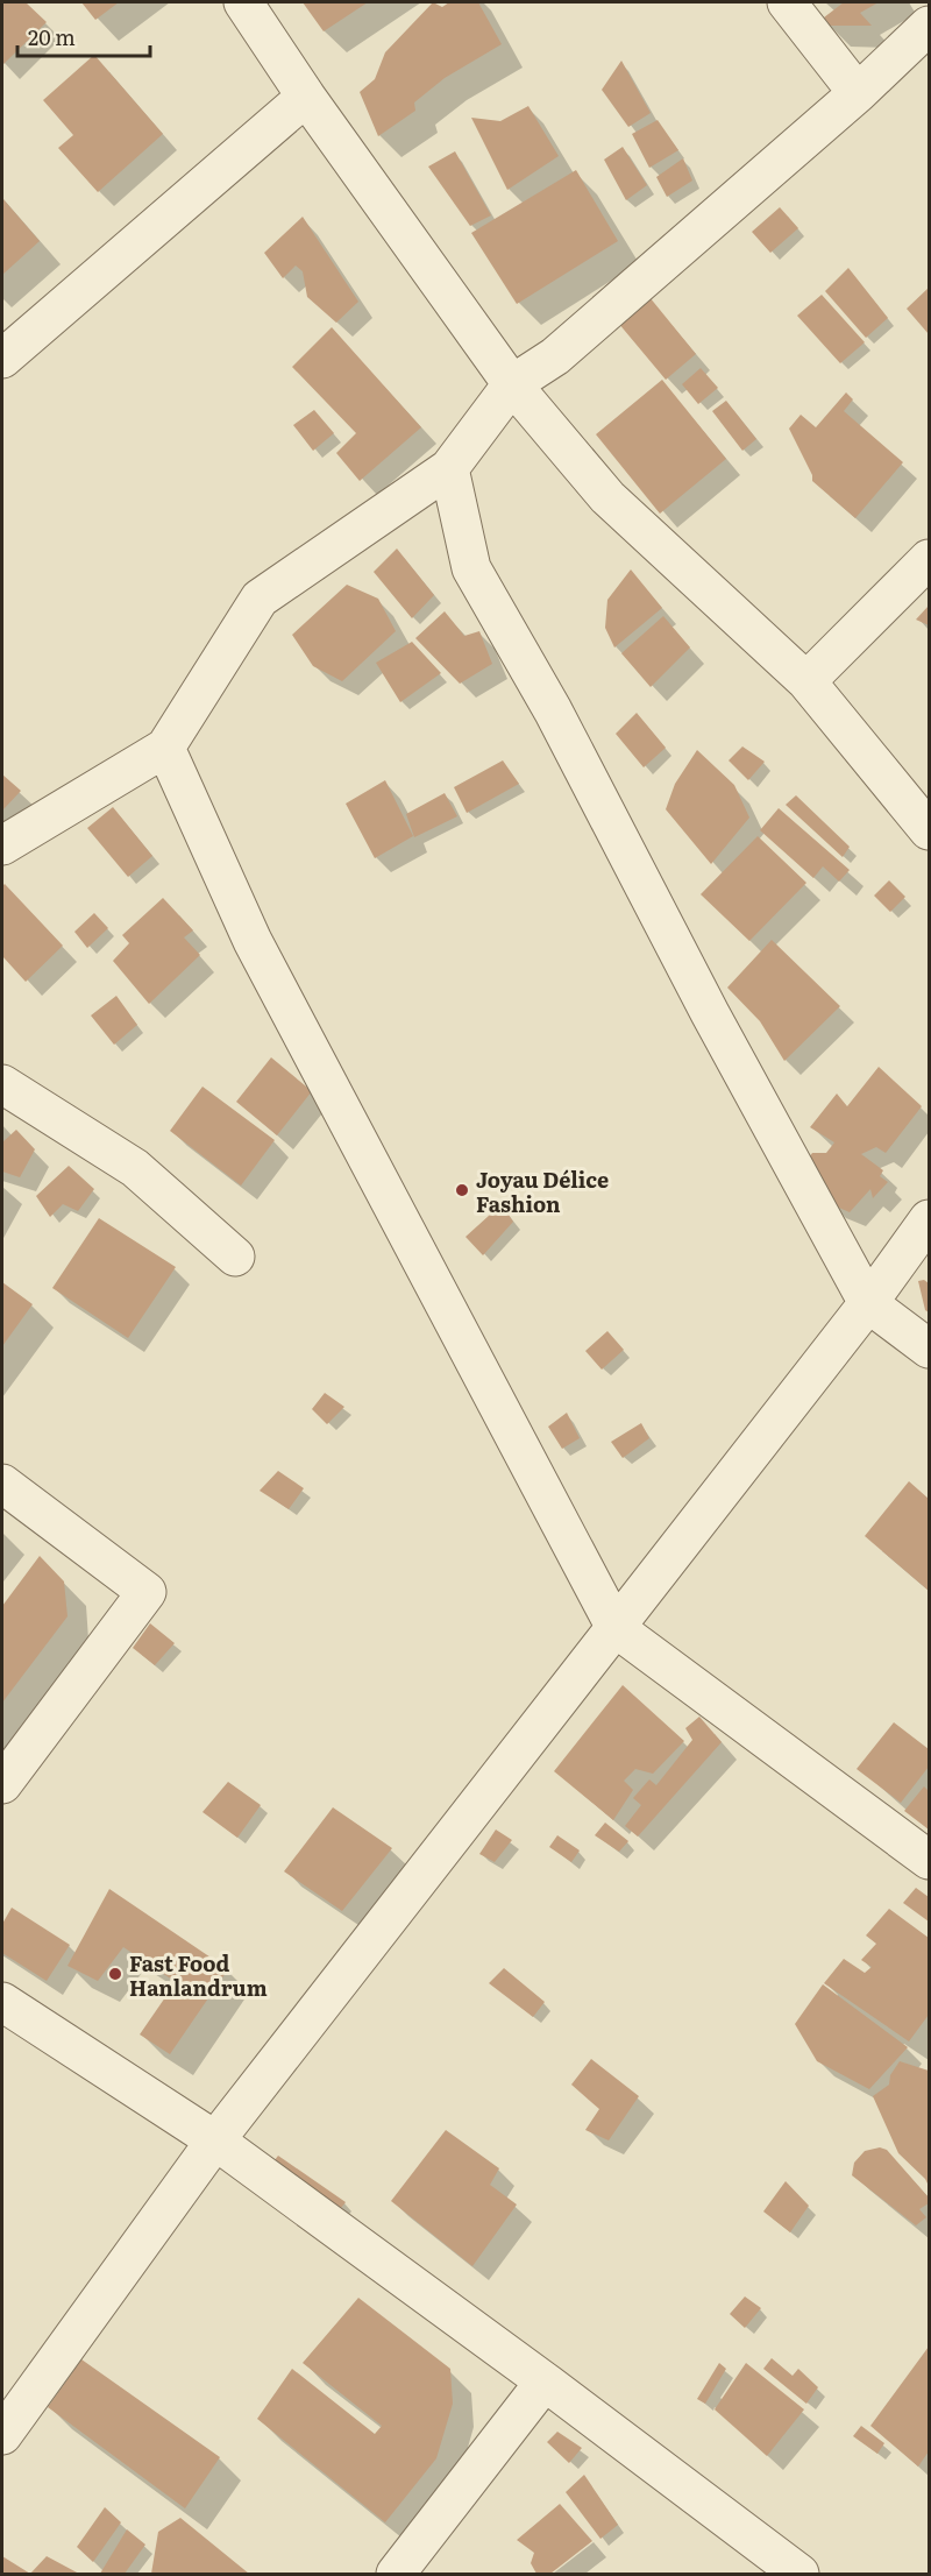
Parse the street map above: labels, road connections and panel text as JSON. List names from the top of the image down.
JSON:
{
  "places": ["Joyau Délice Fashion", "Fast Food Hanlandrum"],
  "scale_bar": "20 m"
}
